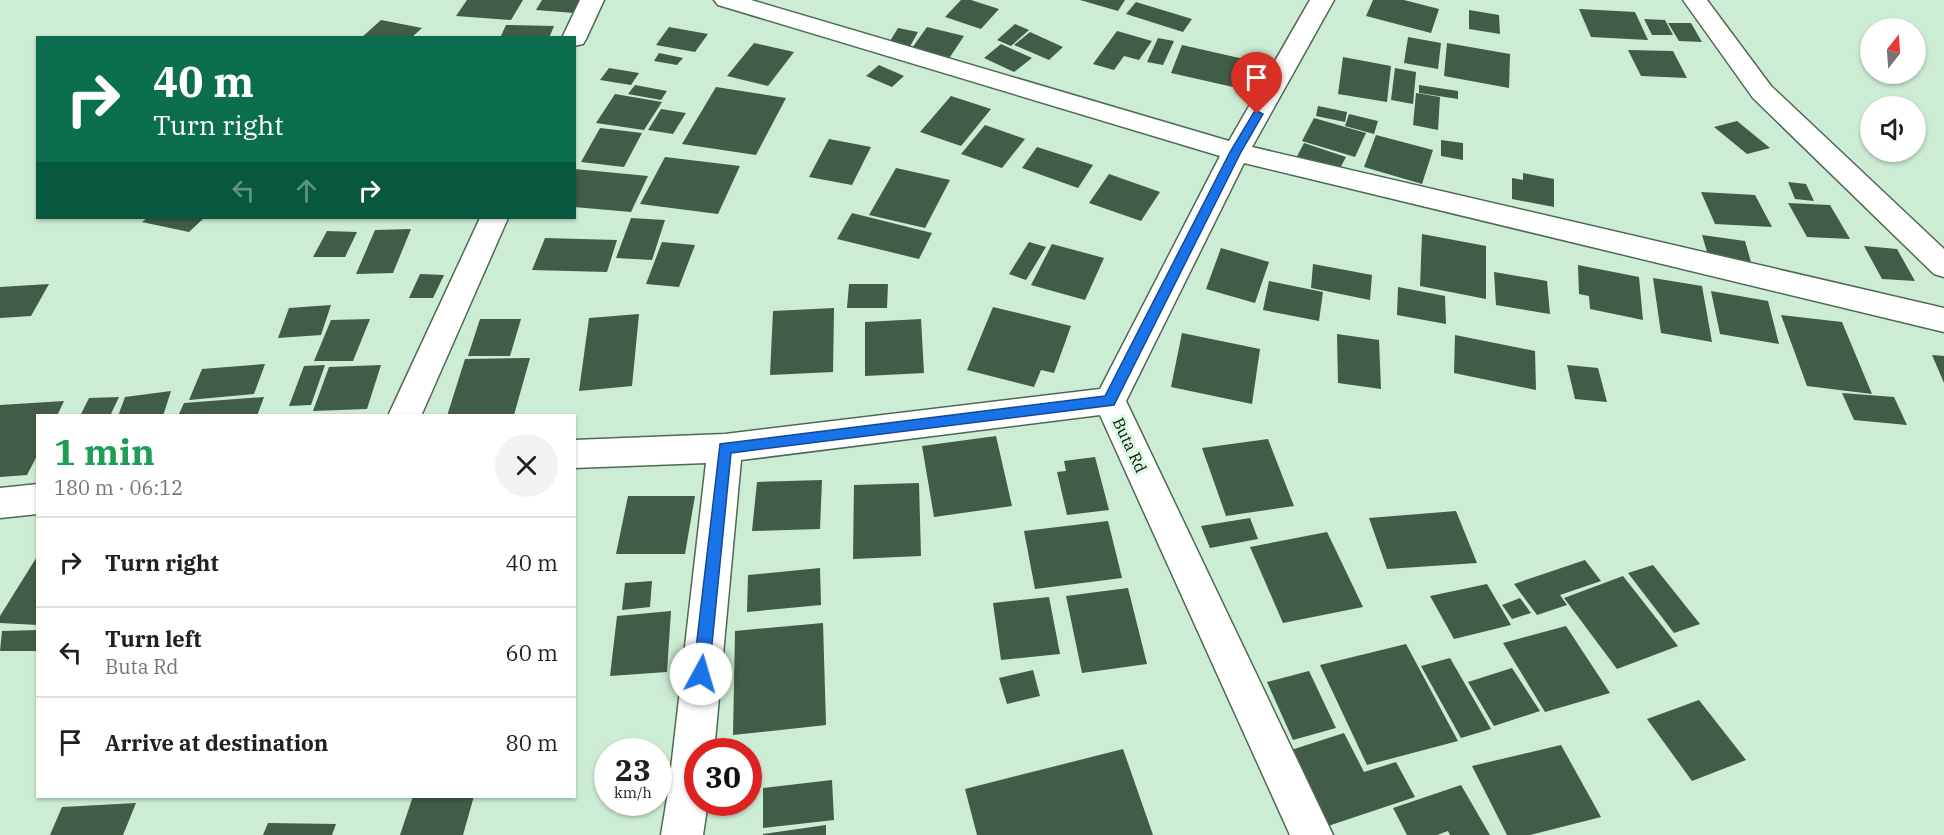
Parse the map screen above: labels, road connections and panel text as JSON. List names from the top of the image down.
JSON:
{
  "streets": {
    "street": ["Buta Rd"]
  },
  "north": "top",
  "page": {
    "turn": ["40 m", "Turn right"],
    "heading": ["1 min", "180 m · 06:12"],
    "list": [
      {
        "name": "Turn right",
        "value": "40 m"
      },
      {
        "name": "Turn left",
        "note": "Buta Rd",
        "value": "60 m"
      },
      {
        "name": "Arrive at destination",
        "value": "80 m"
      }
    ],
    "speed": "23 km/h",
    "limit": "30"
  }
}
